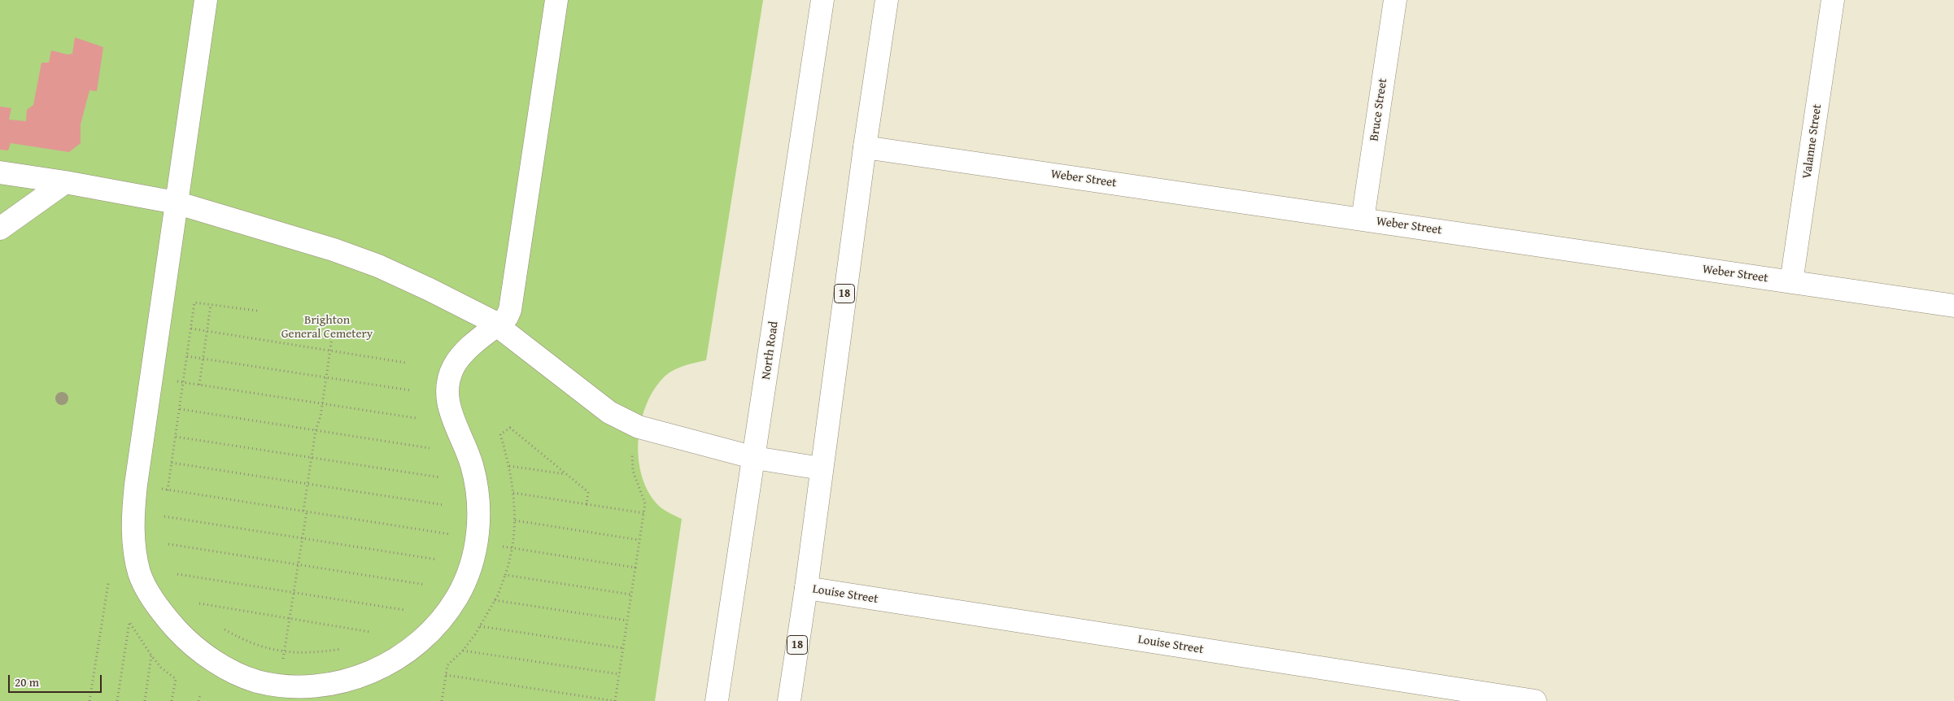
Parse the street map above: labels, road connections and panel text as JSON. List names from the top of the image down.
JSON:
{
  "streets": {
    "main road": [
      "Bruce Street",
      "Valanne Street",
      "Weber Street",
      "18",
      "North Road",
      "Louise Street"
    ]
  },
  "crossings": [
    ["Bruce Street", "Weber Street"],
    ["Valanne Street", "Weber Street"],
    ["Weber Street", "18"],
    ["18", "Louise Street"]
  ],
  "parks": ["Brighton General Cemetery"],
  "scale_bar": "20 m"
}
